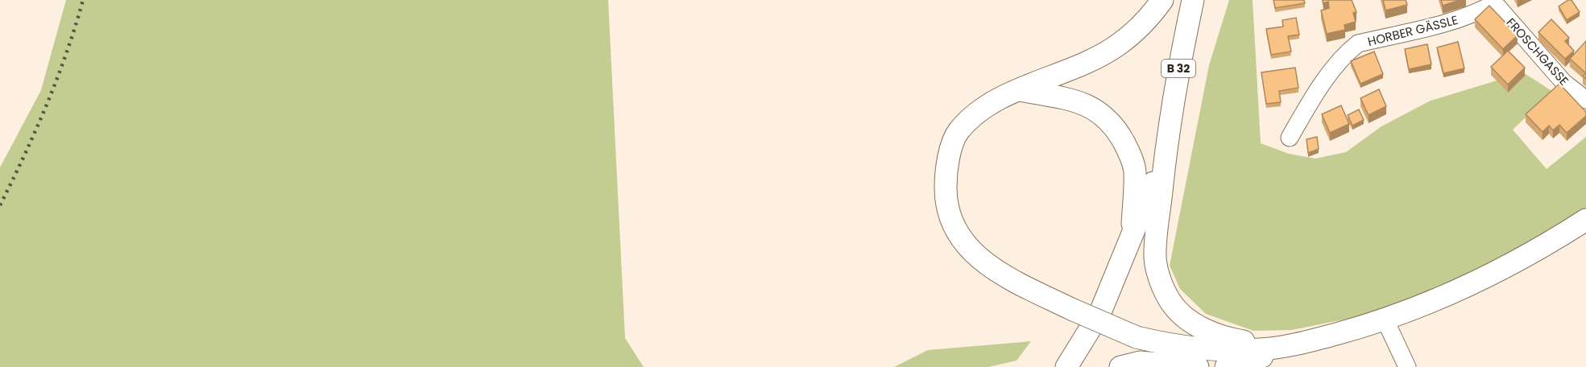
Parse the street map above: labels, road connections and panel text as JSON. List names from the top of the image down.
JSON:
{
  "streets": {
    "main road": ["B 32"],
    "street": ["HORBER GÄSSLE", "FROSCHGASSE"]
  },
  "crossings": [
    ["HORBER GÄSSLE", "FROSCHGASSE"]
  ]
}
